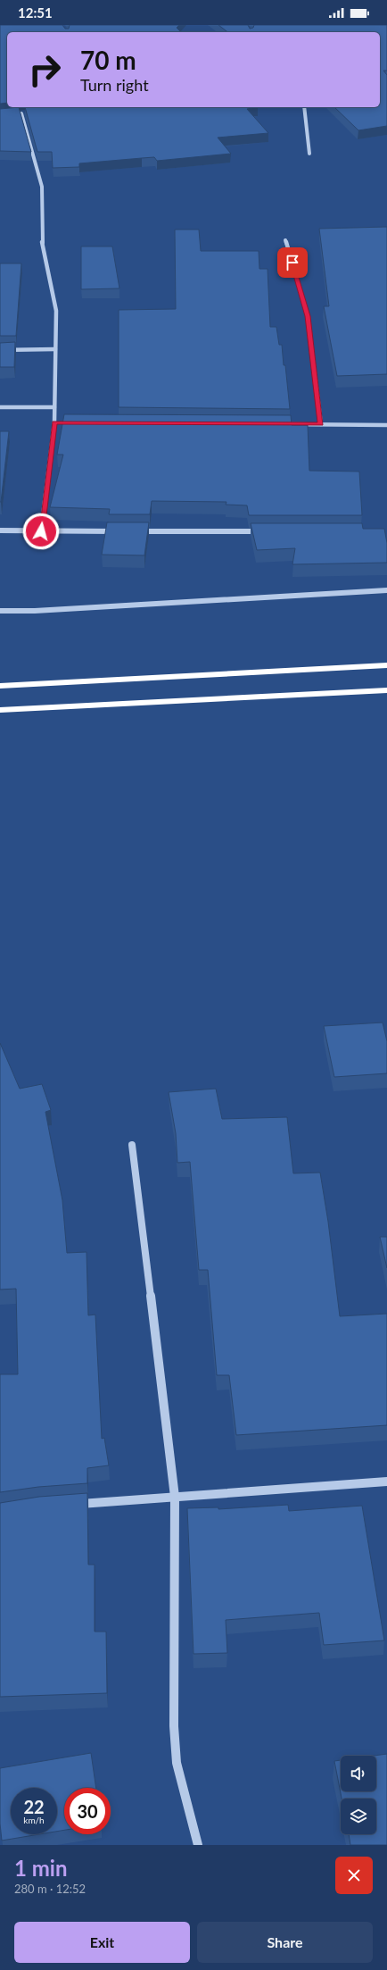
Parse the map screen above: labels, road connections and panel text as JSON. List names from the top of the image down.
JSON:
{
  "page": {
    "status": "12:51",
    "turn": ["70 m", "Turn right"],
    "speed": "22 km/h",
    "limit": "30",
    "heading": ["1 min", "280 m · 12:52"],
    "buttons": ["Exit", "Share"]
  }
}
